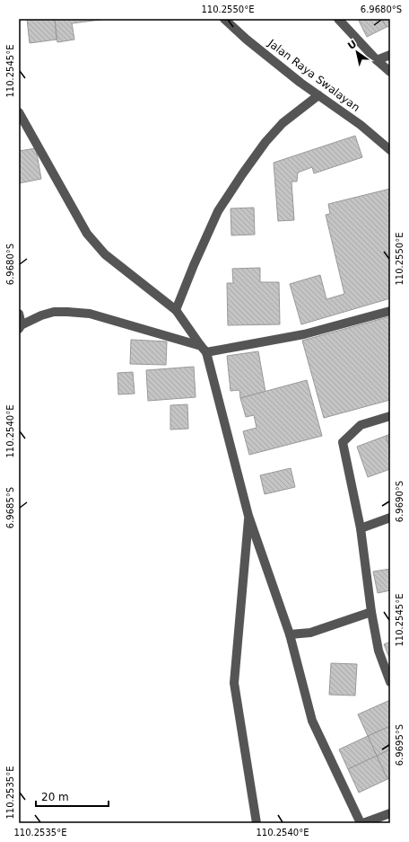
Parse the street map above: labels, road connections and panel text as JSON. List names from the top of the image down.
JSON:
{
  "streets": {
    "street": ["Jalan Raya Swalayan"]
  },
  "scale_bar": "20 m",
  "north": "top left",
  "coordinates": [
    "110.2550°E",
    "6.9680°S",
    "110.2545°E",
    "110.2540°E",
    "6.9690°S",
    "6.9685°S",
    "6.9695°S",
    "110.2535°E"
  ]
}
